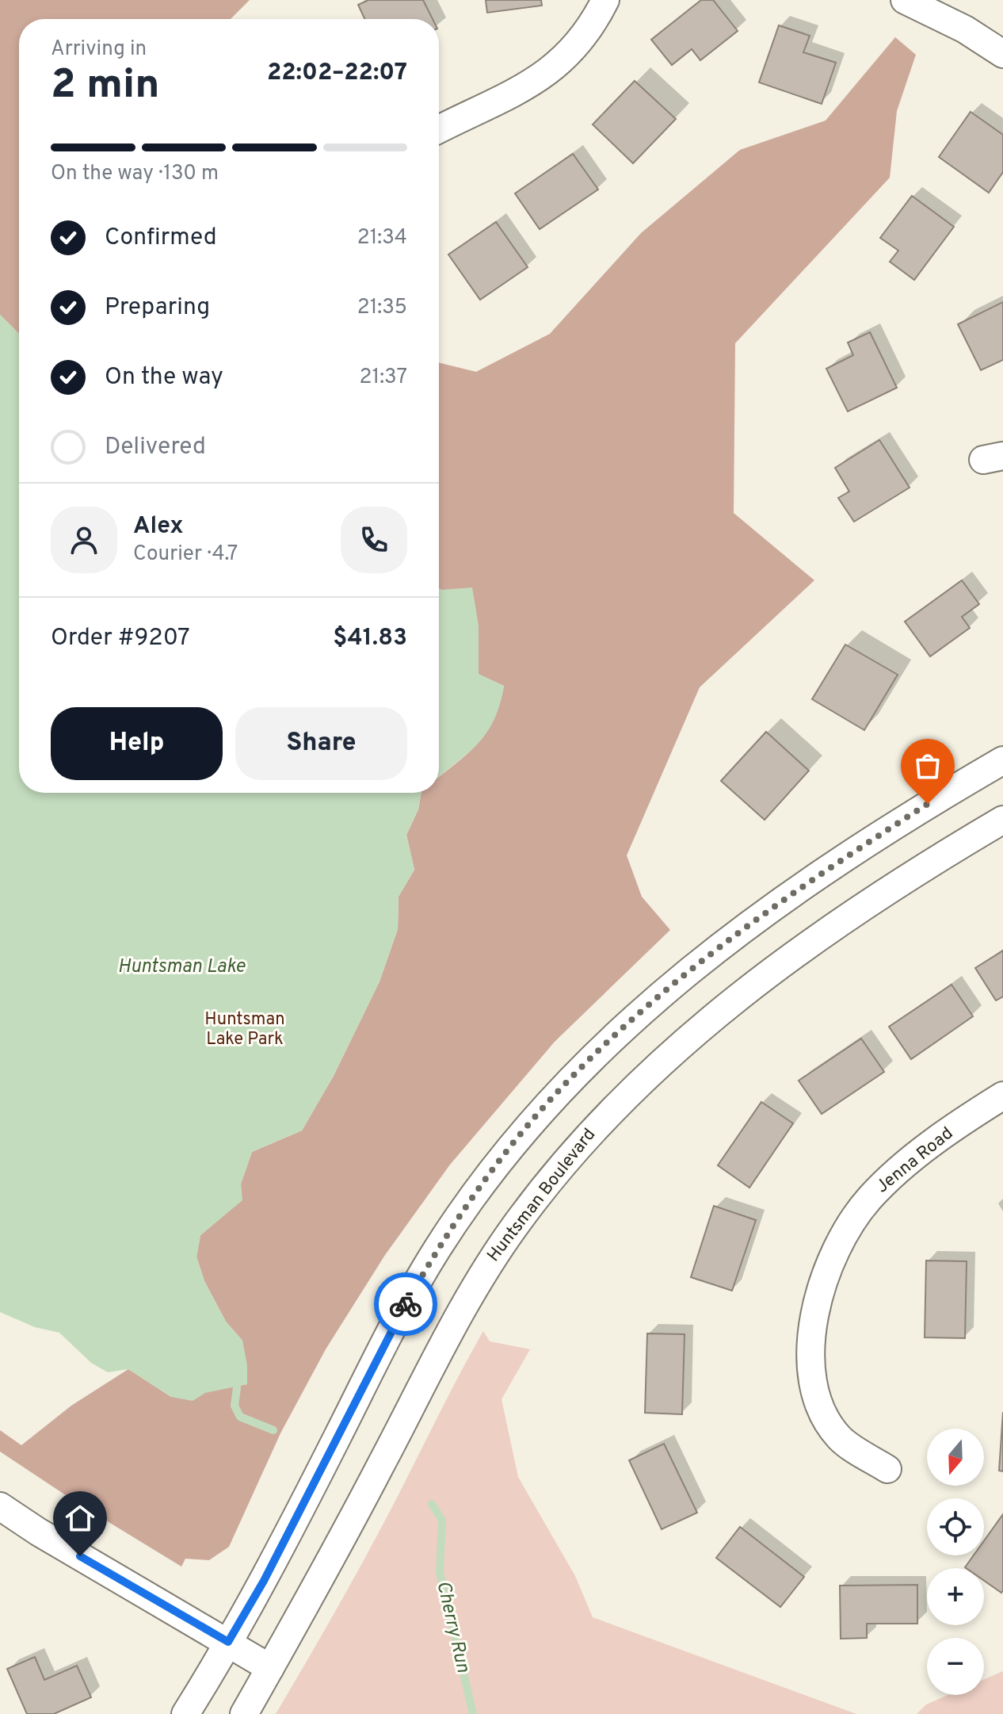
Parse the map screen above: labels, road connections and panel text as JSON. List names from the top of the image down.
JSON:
{
  "streets": {
    "street": ["Jenna Road", "Huntsman Boulevard"]
  },
  "water": ["Huntsman Lake", "Cherry Run"],
  "parks": ["Huntsman Lake Park"],
  "north": "bottom",
  "page": {
    "heading": ["2 min", "Arriving in", "22:02–22:07"],
    "panel": [
      "Alex",
      "Courier · 4.7",
      "Order #9207",
      "$41.83"
    ],
    "bar": "On the way · 130 m",
    "list": [
      ["Confirmed", "21:34"],
      ["Preparing", "21:35"],
      ["On the way", "21:37"],
      "Delivered"
    ],
    "buttons": ["Help", "Share"],
    "map_buttons": ["+", "−"]
  }
}
